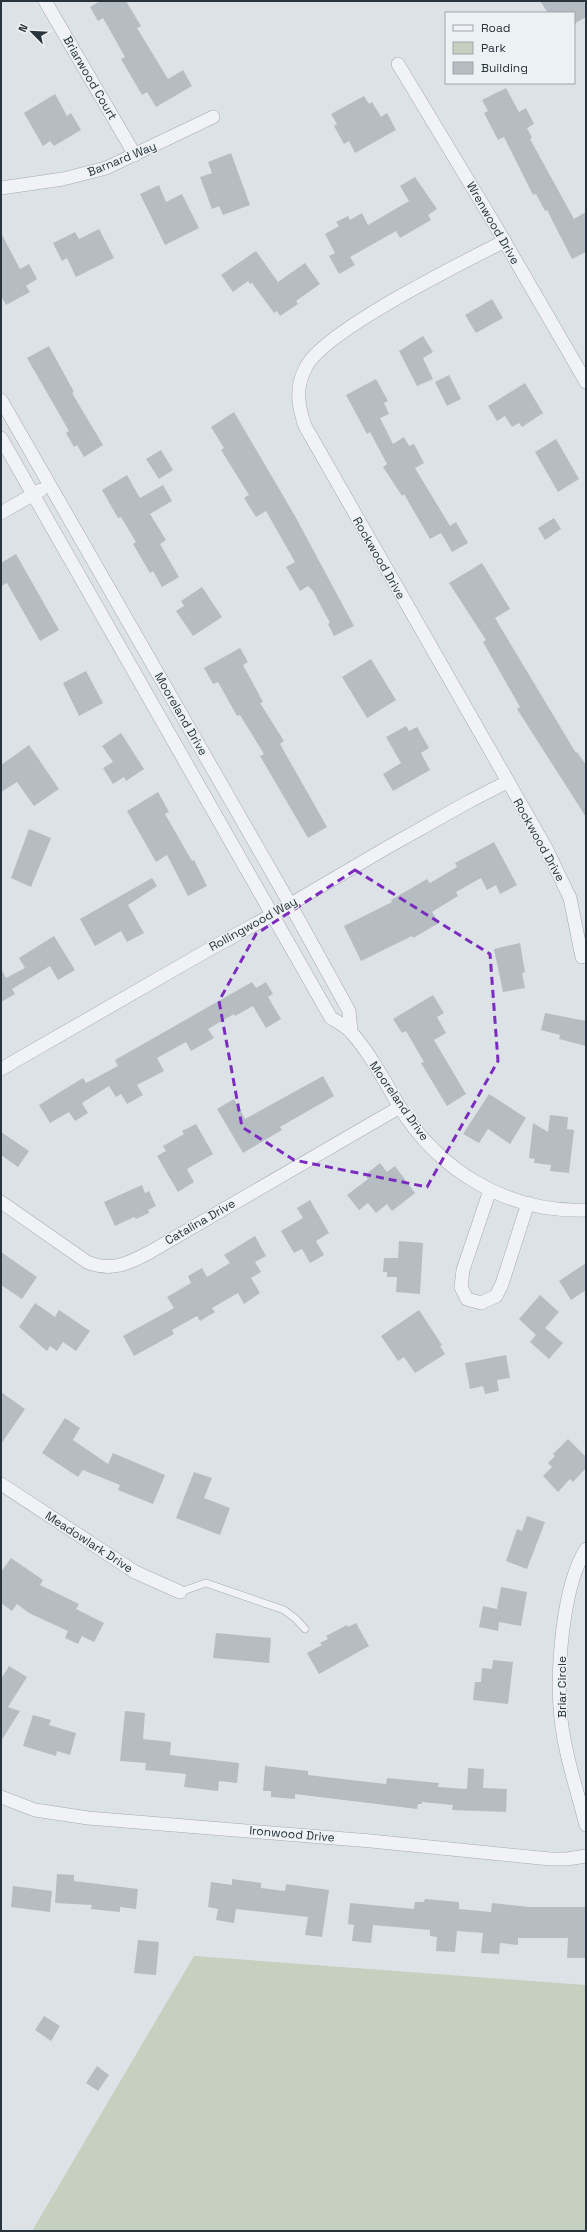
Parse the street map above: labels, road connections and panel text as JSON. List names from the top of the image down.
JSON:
{
  "streets": {
    "street": [
      "Briarwood Court",
      "Barnard Way",
      "Wrenwood Drive",
      "Rockwood Drive",
      "Mooreland Drive",
      "Rollingwood Way",
      "Catalina Drive",
      "Meadowlark Drive",
      "Briar Circle",
      "Ironwood Drive"
    ]
  },
  "crossings": [
    ["Briarwood Court", "Barnard Way"],
    ["Wrenwood Drive", "Rockwood Drive"],
    ["Rockwood Drive", "Rollingwood Way"],
    ["Mooreland Drive", "Rollingwood Way"],
    ["Mooreland Drive", "Catalina Drive"]
  ],
  "legend": ["Road", "Park", "Building"],
  "north": "top left"
}
